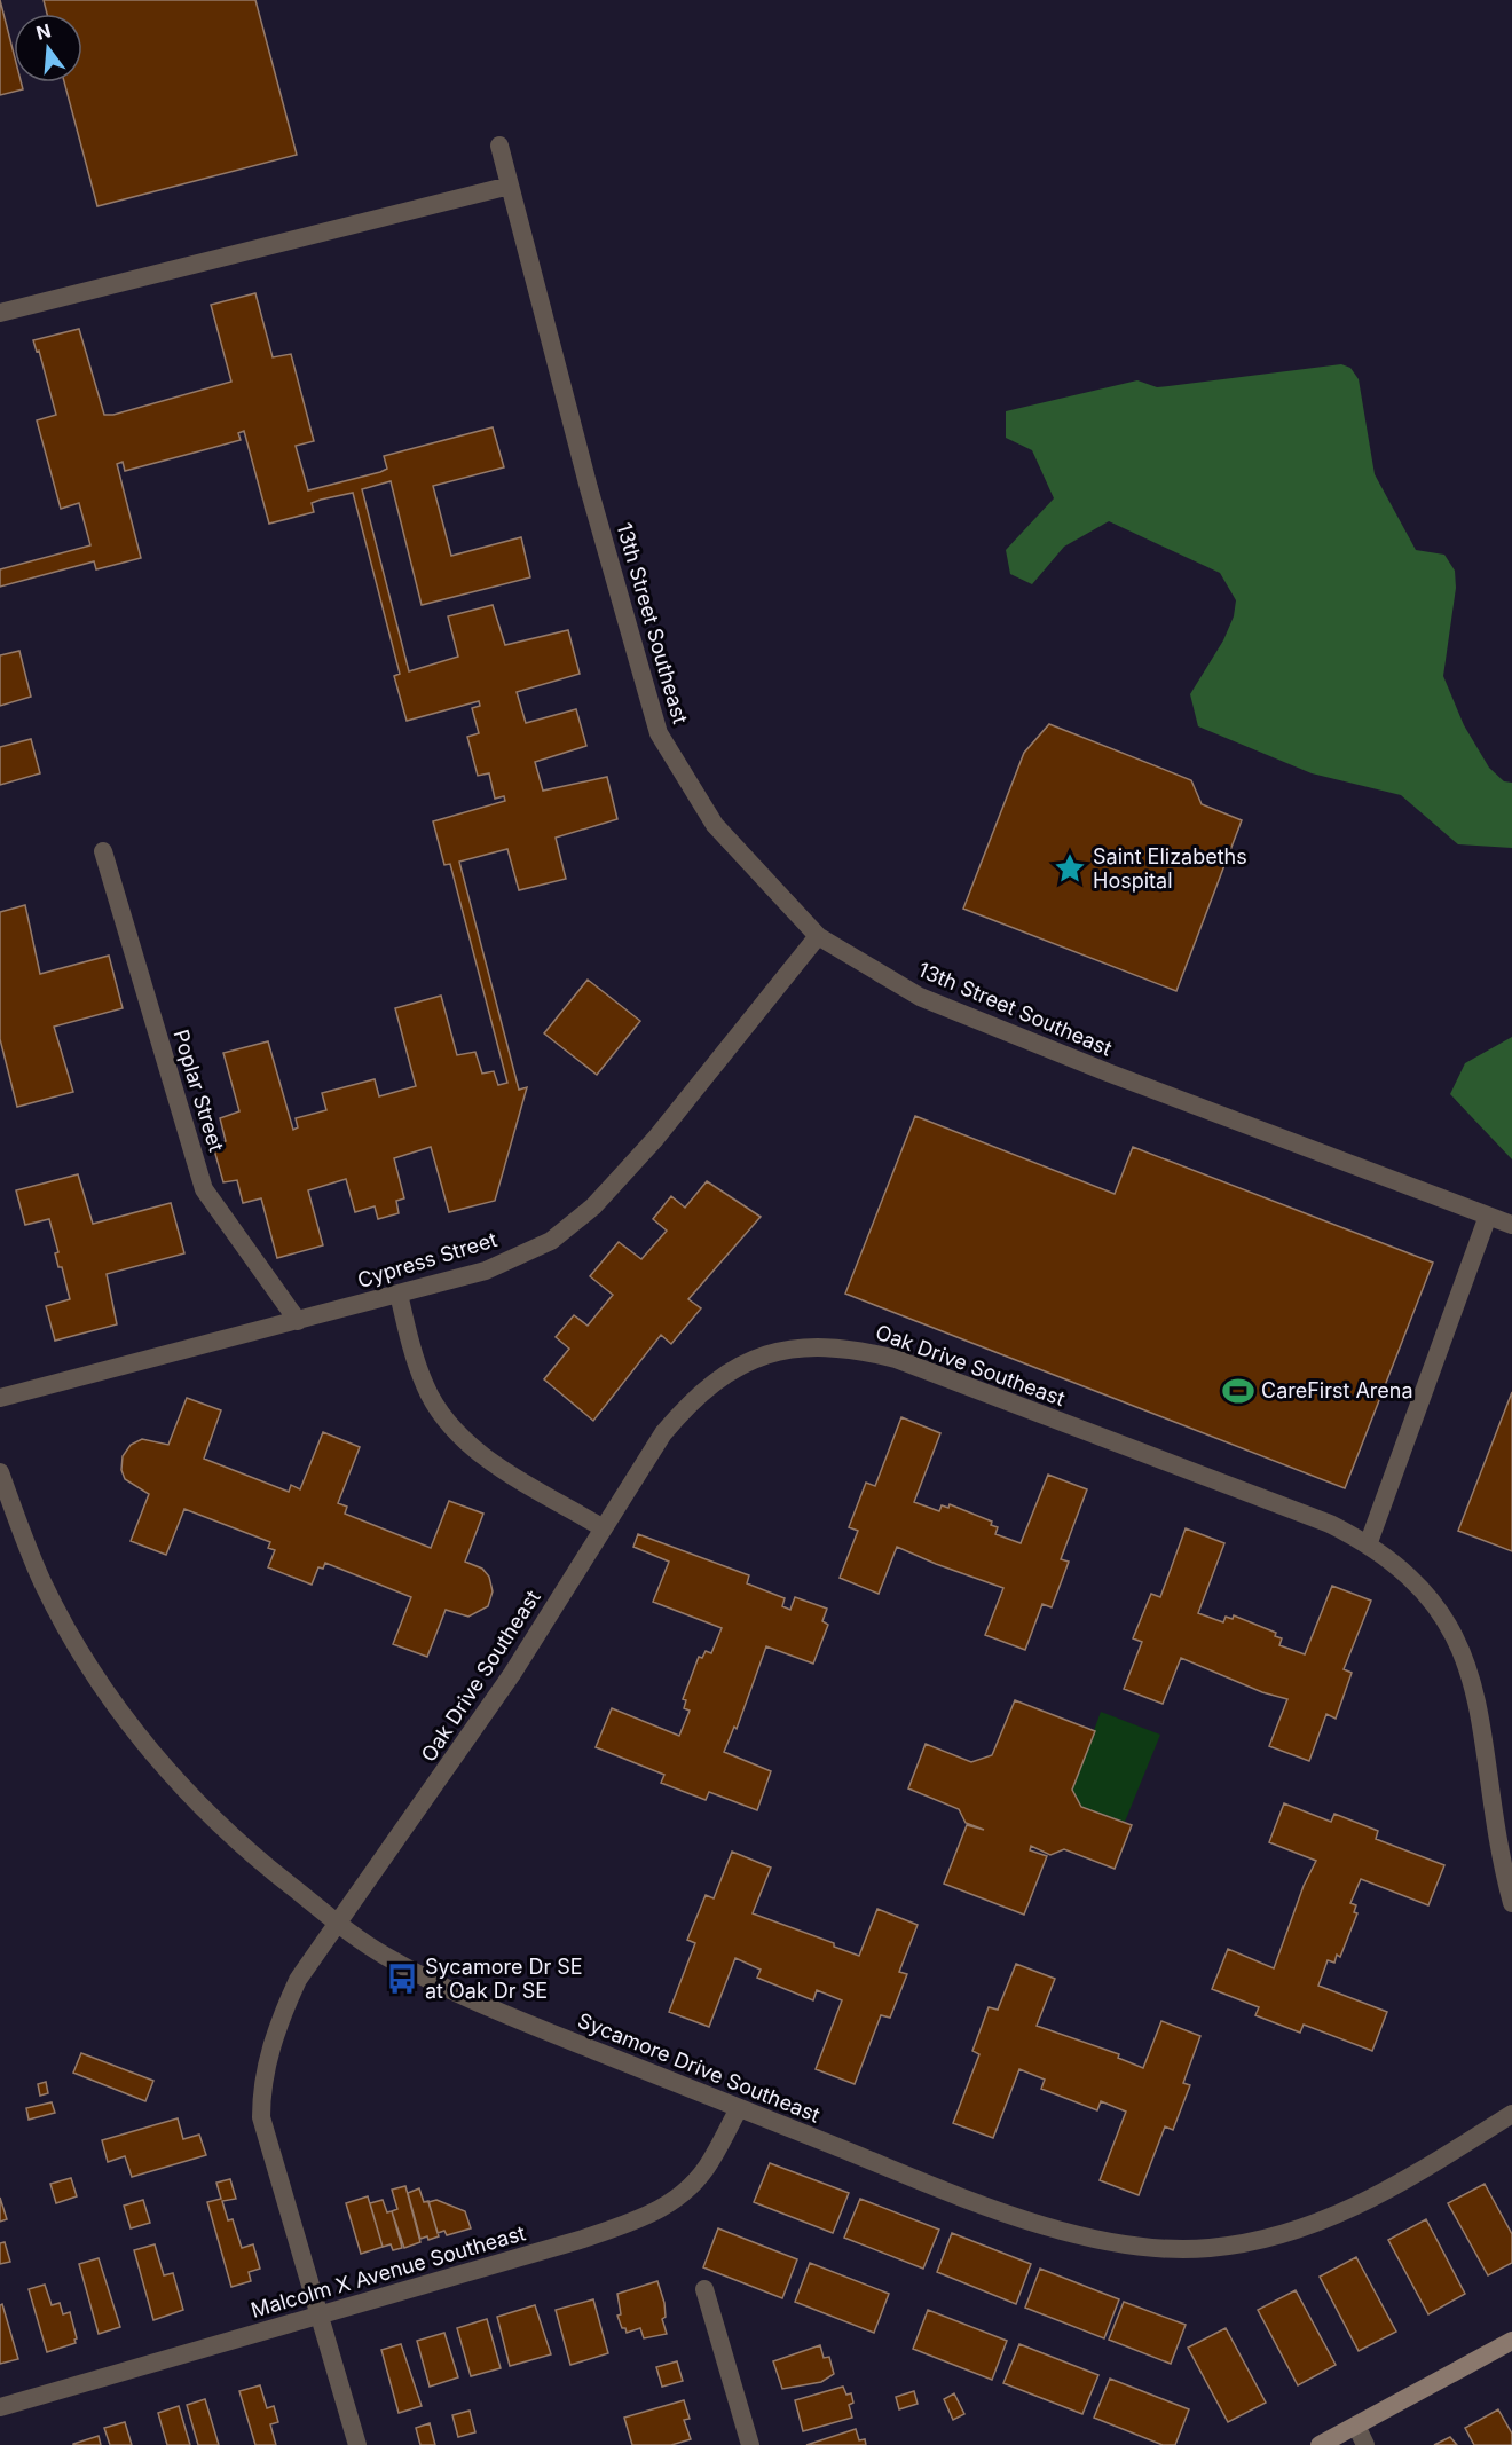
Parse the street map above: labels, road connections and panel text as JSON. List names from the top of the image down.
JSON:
{
  "streets": {
    "street": [
      "13th Street Southeast",
      "Poplar Street",
      "Cypress Street",
      "Oak Drive Southeast",
      "Sycamore Drive Southeast",
      "Malcolm X Avenue Southeast"
    ]
  },
  "crossings": [
    ["13th Street Southeast", "Cypress Street"],
    ["Poplar Street", "Cypress Street"],
    ["Oak Drive Southeast", "Sycamore Drive Southeast"],
    ["Oak Drive Southeast", "Malcolm X Avenue Southeast"],
    ["Sycamore Drive Southeast", "Malcolm X Avenue Southeast"]
  ],
  "places": {
    "place": ["Saint Elizabeths Hospital"],
    "sports": ["CareFirst Arena"],
    "bus stop": ["Sycamore Dr SE at Oak Dr SE"]
  },
  "north": "top"
}
